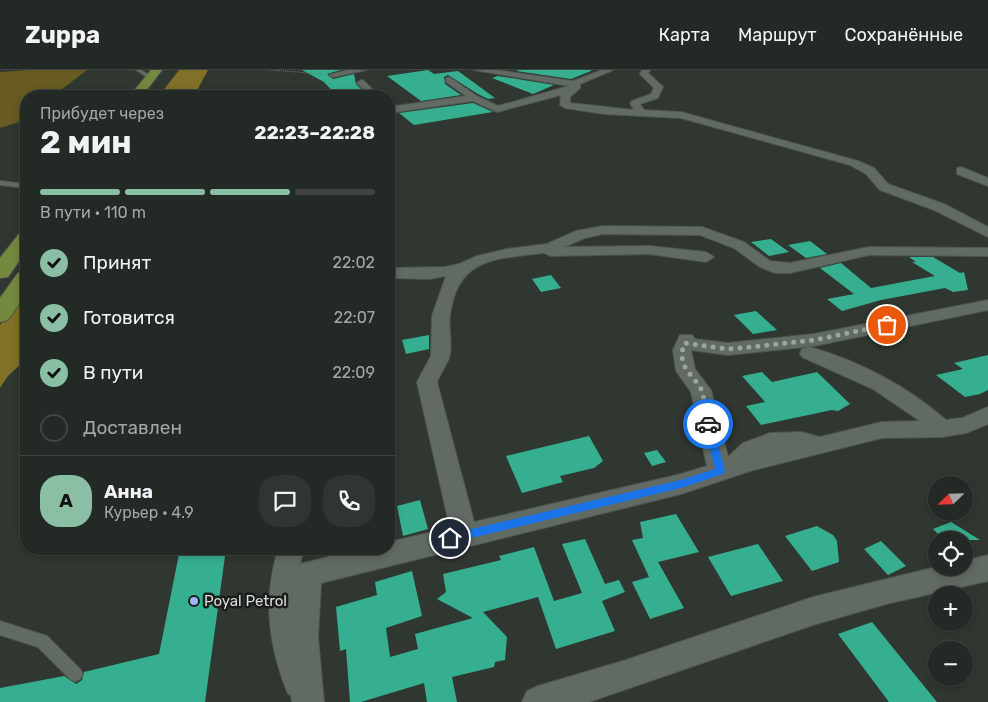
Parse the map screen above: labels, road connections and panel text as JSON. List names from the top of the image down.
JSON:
{
  "places": ["Poyal Petrol"],
  "north": "bottom left",
  "page": {
    "header": "Zuppa",
    "nav": ["Карта", "Маршрут", "Сохранённые"],
    "heading": ["2 мин", "Прибудет через", "22:23–22:28"],
    "panel": ["Анна", "Курьер · 4.9"],
    "bar": "В пути · 110 m",
    "list": [
      ["Принят", "22:02"],
      ["Готовится", "22:07"],
      ["В пути", "22:09"],
      "Доставлен"
    ],
    "round": "А",
    "map_buttons": ["+", "−"]
  }
}
